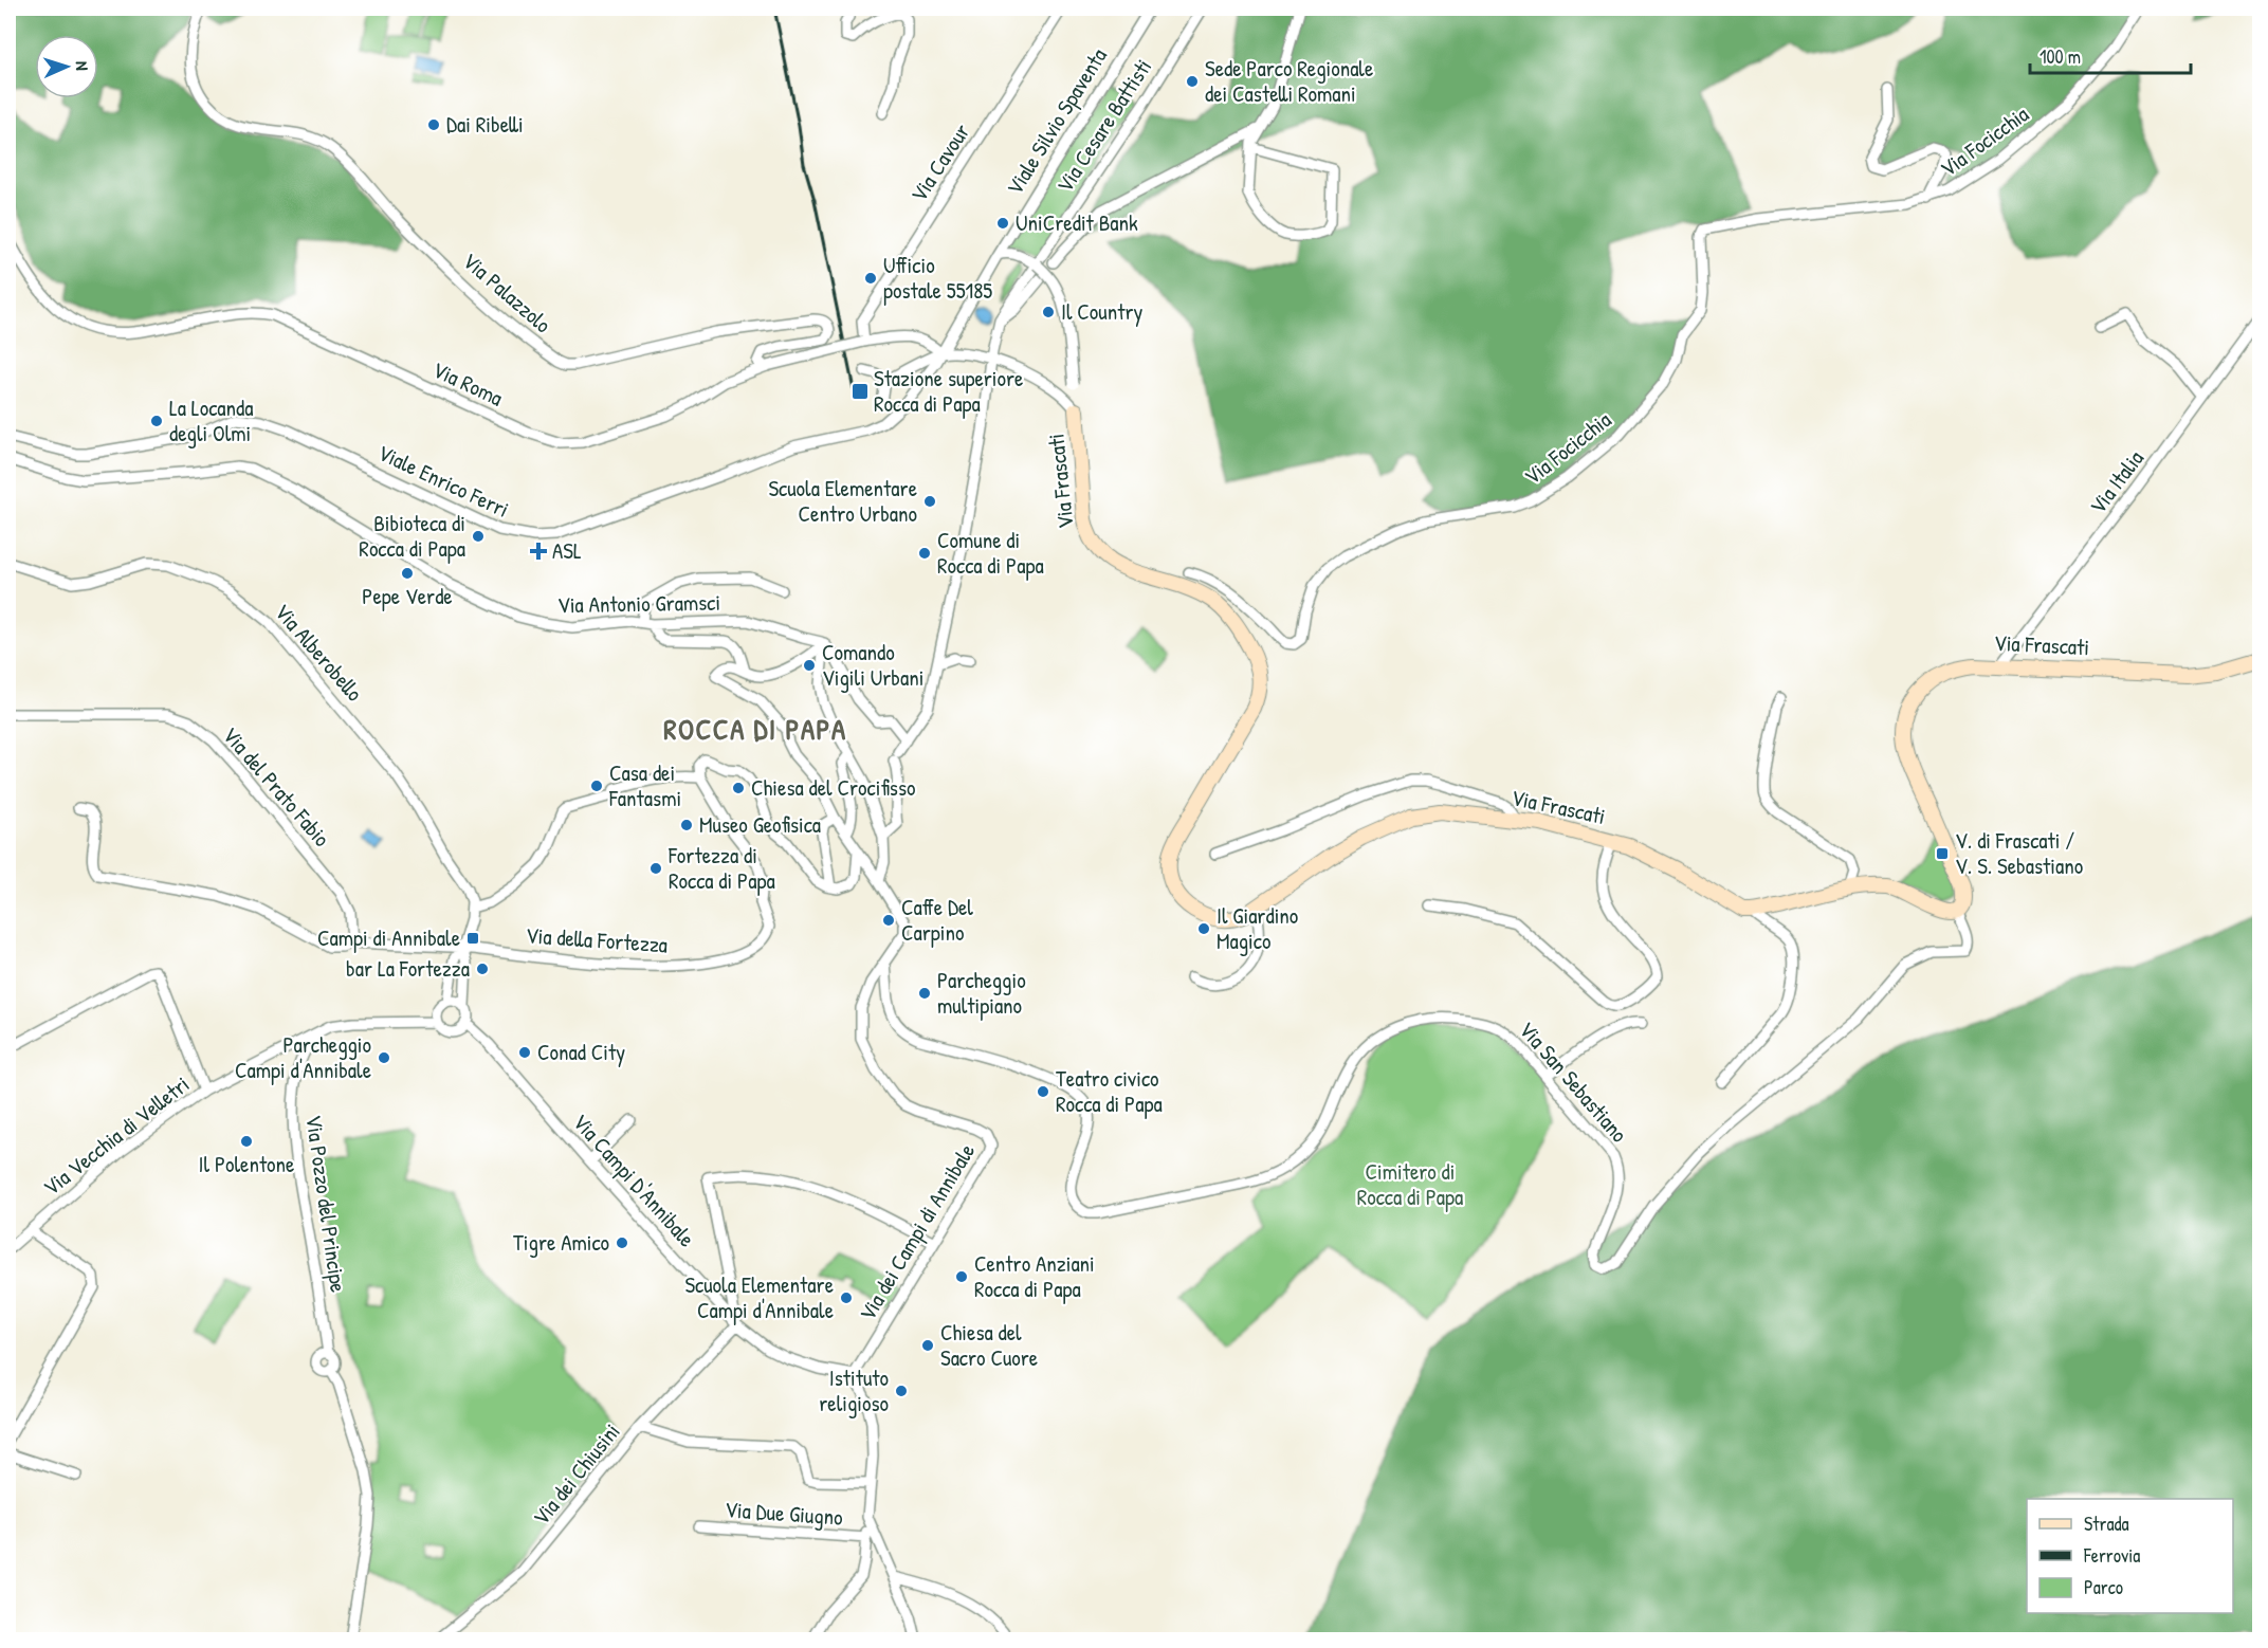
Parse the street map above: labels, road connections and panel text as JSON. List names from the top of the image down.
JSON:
{
  "streets": {
    "main road": ["Via Frascati"],
    "street": [
      "Viale Silvio Spaventa",
      "Via Cesare Battisti",
      "Via Focicchia",
      "Via Cavour",
      "Via Palazzolo",
      "Via Roma",
      "Viale Enrico Ferri",
      "Via Italia",
      "Via Antonio Gramsci",
      "Via Alberobello",
      "Via del Prato Fabio",
      "Via della Fortezza",
      "Via San Sebastiano",
      "Via Vecchia di Velletri",
      "Via Campi D'Annibale",
      "Via Pozzo del Principe",
      "Via dei Campi di Annibale",
      "Via dei Chiusini",
      "Via Due Giugno"
    ]
  },
  "crossings": [
    ["Viale Silvio Spaventa", "Via Roma"],
    ["Viale Silvio Spaventa", "Viale Enrico Ferri"],
    ["Via Cavour", "Via Roma"],
    ["Via Palazzolo", "Via Roma"],
    ["Via Roma", "Viale Enrico Ferri"],
    ["Via Frascati", "Via Italia"],
    ["Via Frascati", "Via San Sebastiano"],
    ["Via del Prato Fabio", "Via della Fortezza"],
    ["Via San Sebastiano", "Via dei Campi di Annibale"],
    ["Via Vecchia di Velletri", "Via Campi D'Annibale"],
    ["Via Vecchia di Velletri", "Via Pozzo del Principe"],
    ["Via Campi D'Annibale", "Via dei Campi di Annibale"],
    ["Via Campi D'Annibale", "Via dei Chiusini"]
  ],
  "districts": ["ROCCA DI PAPA"],
  "parks": ["Cimitero di Rocca di Papa"],
  "places": {
    "other": [
      "Sede Parco Regionale dei Castelli Romani",
      "Dai Ribelli",
      "UniCredit Bank",
      "Ufficio postale 55185",
      "Il Country",
      "La Locanda degli Olmi",
      "Scuola Elementare Centro Urbano",
      "Bibioteca di Rocca di Papa",
      "Comune di Rocca di Papa",
      "Pepe Verde",
      "Comando Vigili Urbani",
      "Casa dei Fantasmi",
      "Chiesa del Crocifisso",
      "Museo Geofisica",
      "Fortezza di Rocca di Papa",
      "Caffe Del Carpino",
      "Il Giardino Magico",
      "bar La Fortezza",
      "Parcheggio multipiano",
      "Conad City",
      "Parcheggio Campi d'Annibale",
      "Teatro civico Rocca di Papa",
      "Il Polentone",
      "Tigre Amico",
      "Centro Anziani Rocca di Papa",
      "Scuola Elementare Campi d'Annibale",
      "Chiesa del Sacro Cuore",
      "Istituto religioso"
    ],
    "transit": ["Stazione superiore Rocca di Papa", "V. di Frascati / V. S. Sebastiano", "Campi di Annibale"],
    "health": ["ASL"]
  },
  "legend": ["Strada", "Ferrovia", "Parco"],
  "scale_bar": "100 m",
  "north": "right"
}
